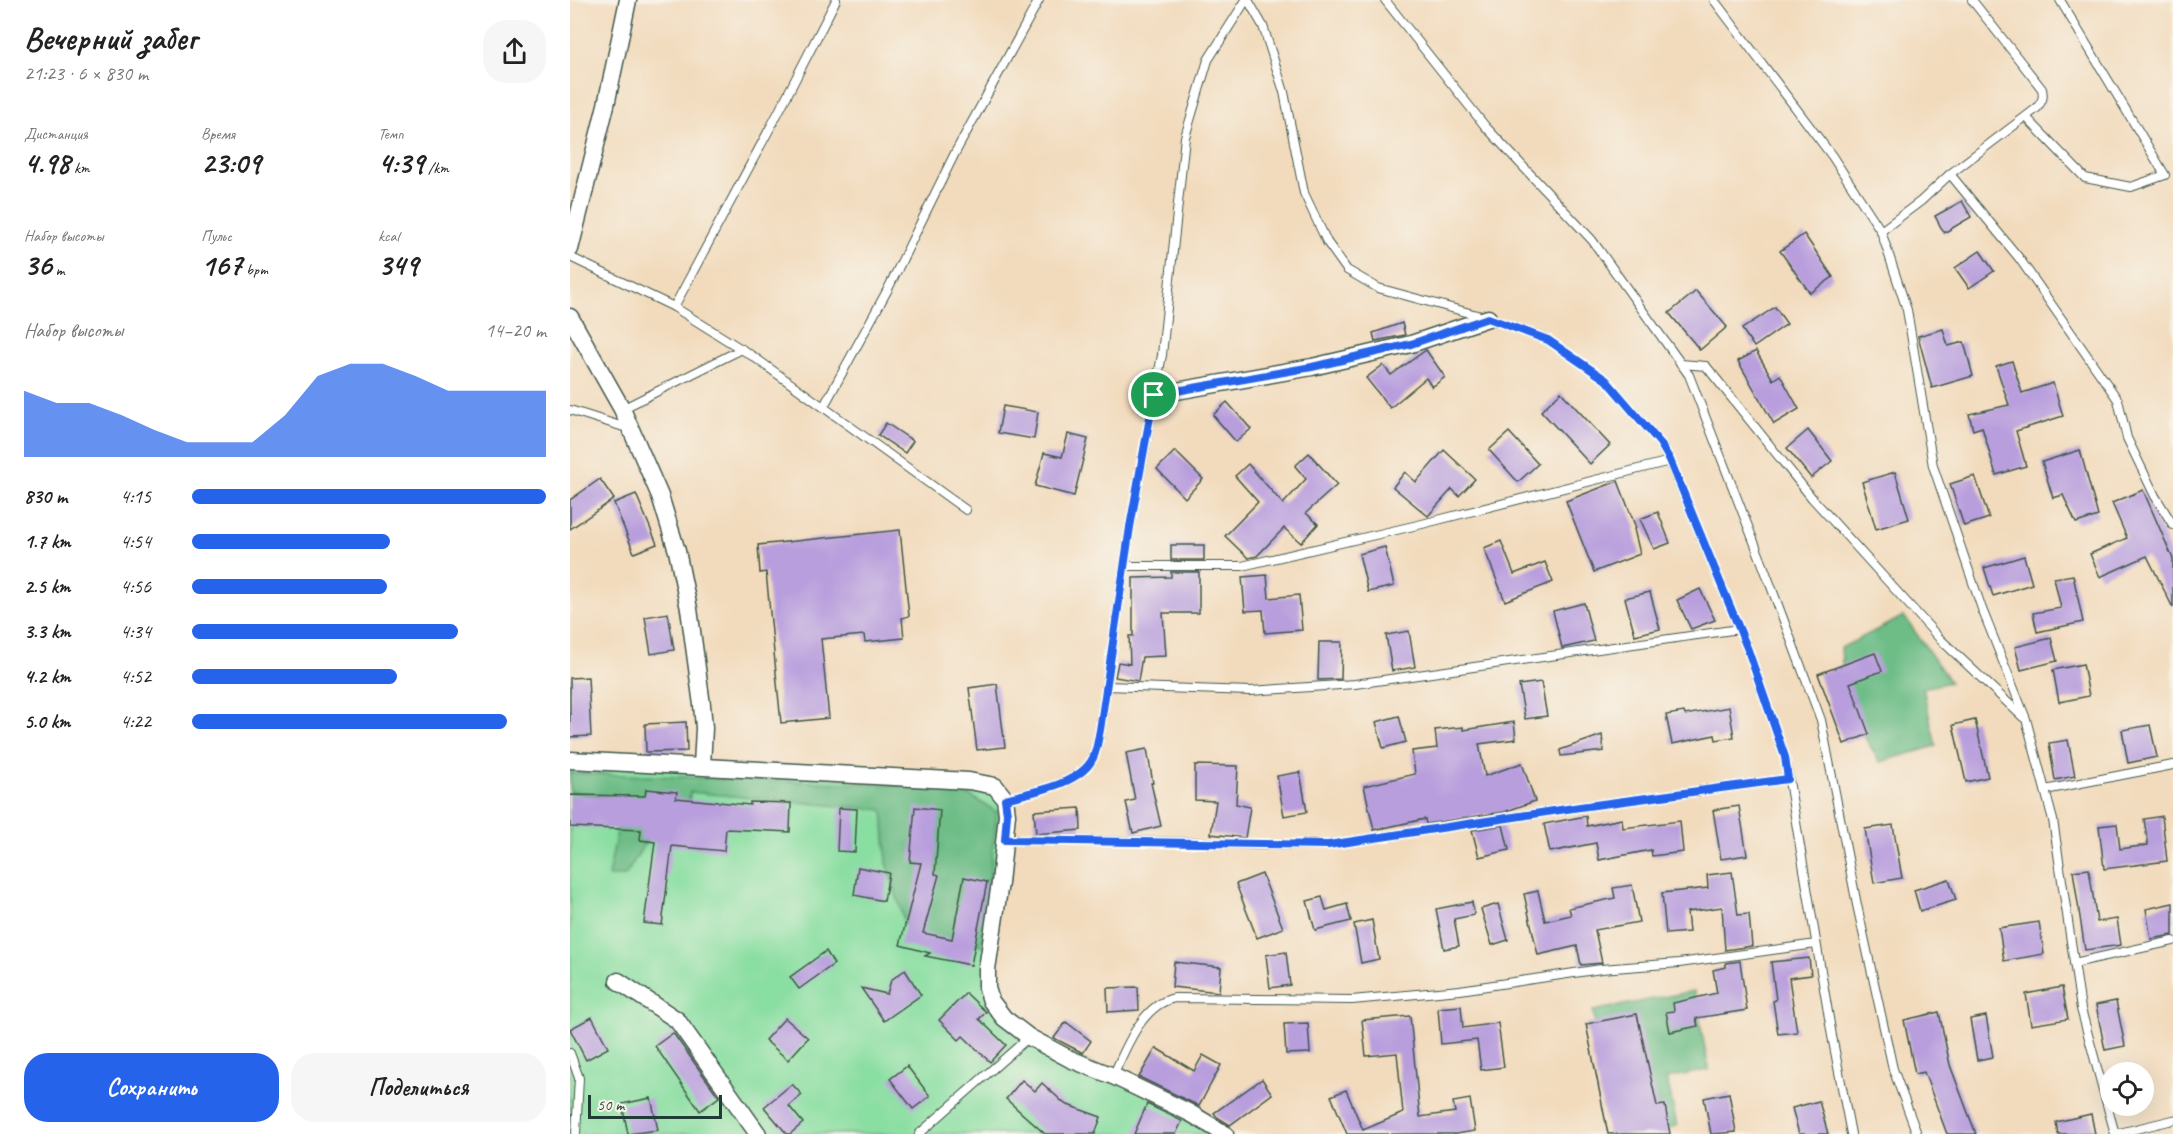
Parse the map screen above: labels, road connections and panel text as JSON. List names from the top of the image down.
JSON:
{
  "scale_bar": "50 m",
  "page": {
    "heading": ["Вечерний забег", "21:23 · 6 × 830 m"],
    "stats": [
      ["Дистанция", "4.98 km"],
      ["Время", "23:09"],
      ["Темп", "4:39 /km"],
      ["Набор высоты", "36 m"],
      ["Пульс", "167 bpm"],
      ["kcal", "349"]
    ],
    "chart": ["Набор высоты", "14–20 m"],
    "list": [
      {
        "name": "830 m",
        "note": "4:15"
      },
      {
        "name": "1.7 km",
        "note": "4:54"
      },
      {
        "name": "2.5 km",
        "note": "4:56"
      },
      {
        "name": "3.3 km",
        "note": "4:34"
      },
      {
        "name": "4.2 km",
        "note": "4:52"
      },
      {
        "name": "5.0 km",
        "note": "4:22"
      }
    ],
    "buttons": ["Сохранить", "Поделиться"],
    "scale": "50 m"
  }
}
